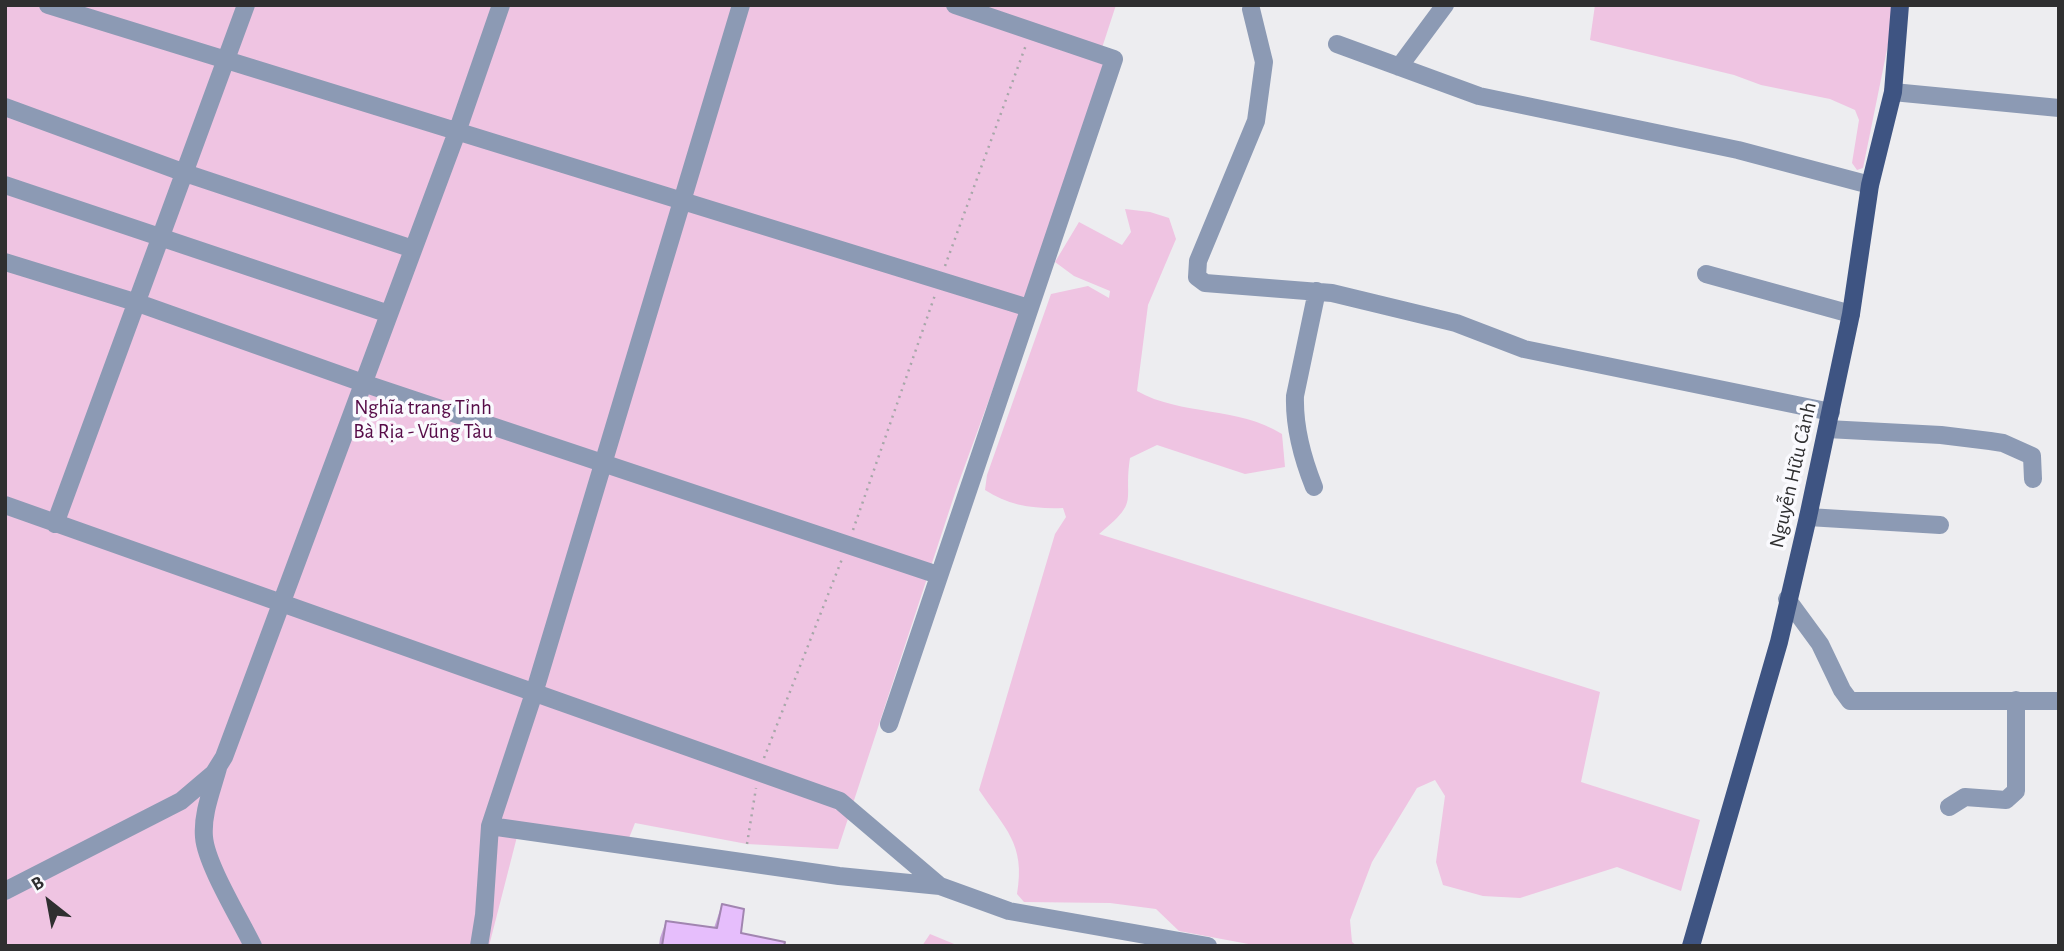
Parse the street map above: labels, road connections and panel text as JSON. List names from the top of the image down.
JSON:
{
  "streets": {
    "main road": ["Nguyễn Hữu Cảnh"]
  },
  "parks": ["Nghĩa trang Tỉnh Bà Rịa - Vũng Tàu"],
  "north": "top left"
}
